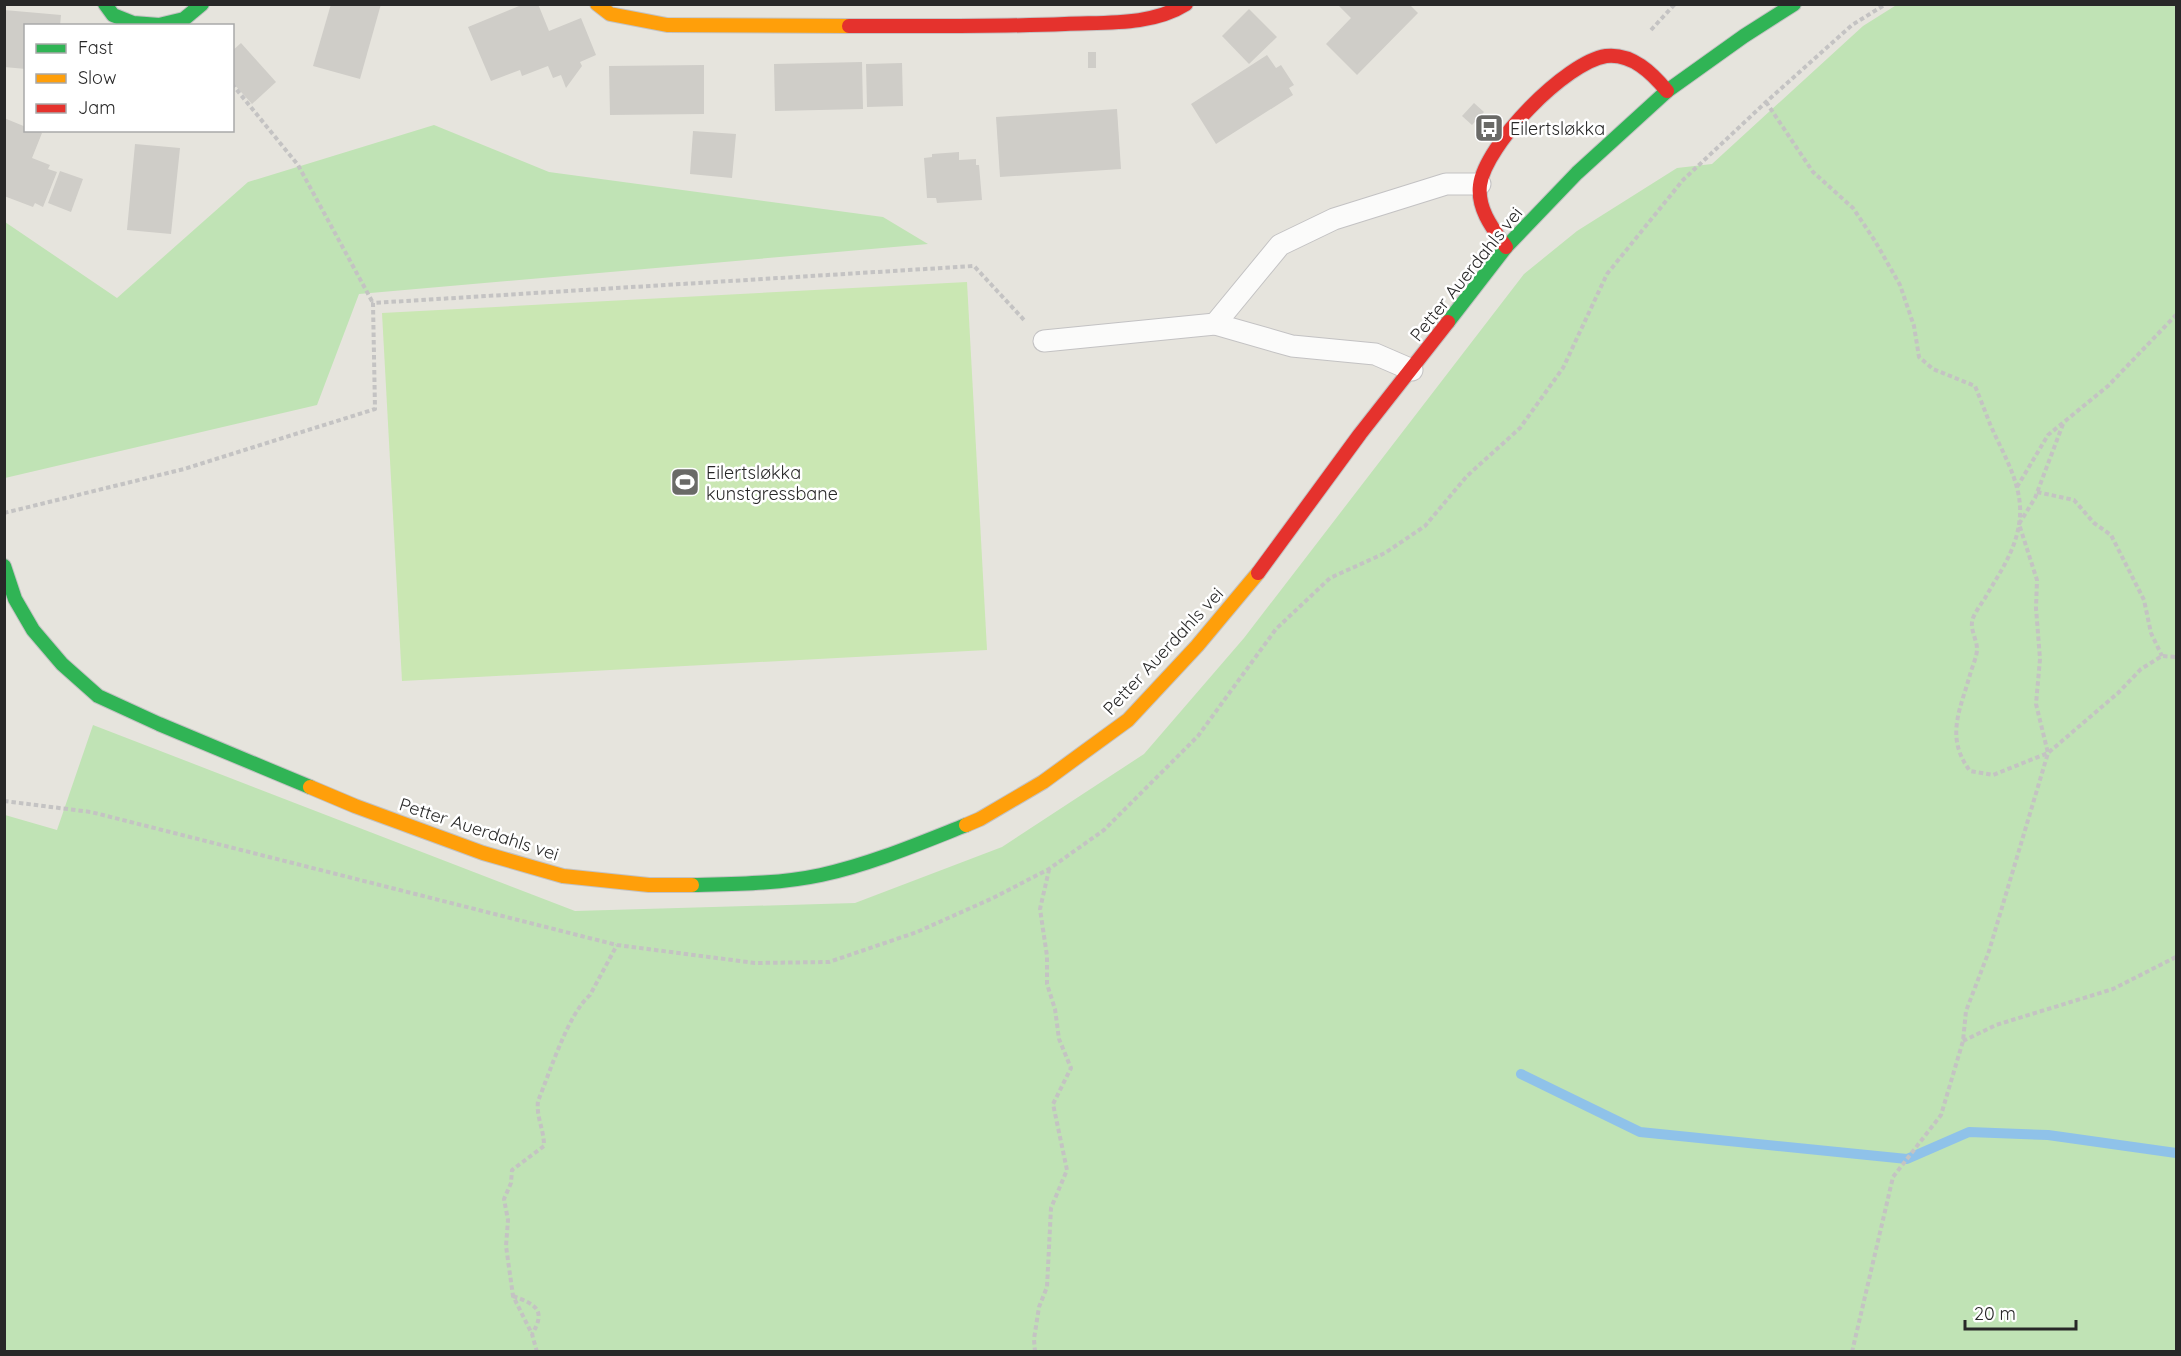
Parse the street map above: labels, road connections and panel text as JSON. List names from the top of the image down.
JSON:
{
  "streets": {
    "street": ["Petter Auerdahls vei"]
  },
  "places": {
    "bus stop": ["Eilertsløkka"],
    "sports": ["Eilertsløkka kunstgressbane"]
  },
  "legend": ["Fast", "Slow", "Jam"],
  "scale_bar": "20 m"
}
